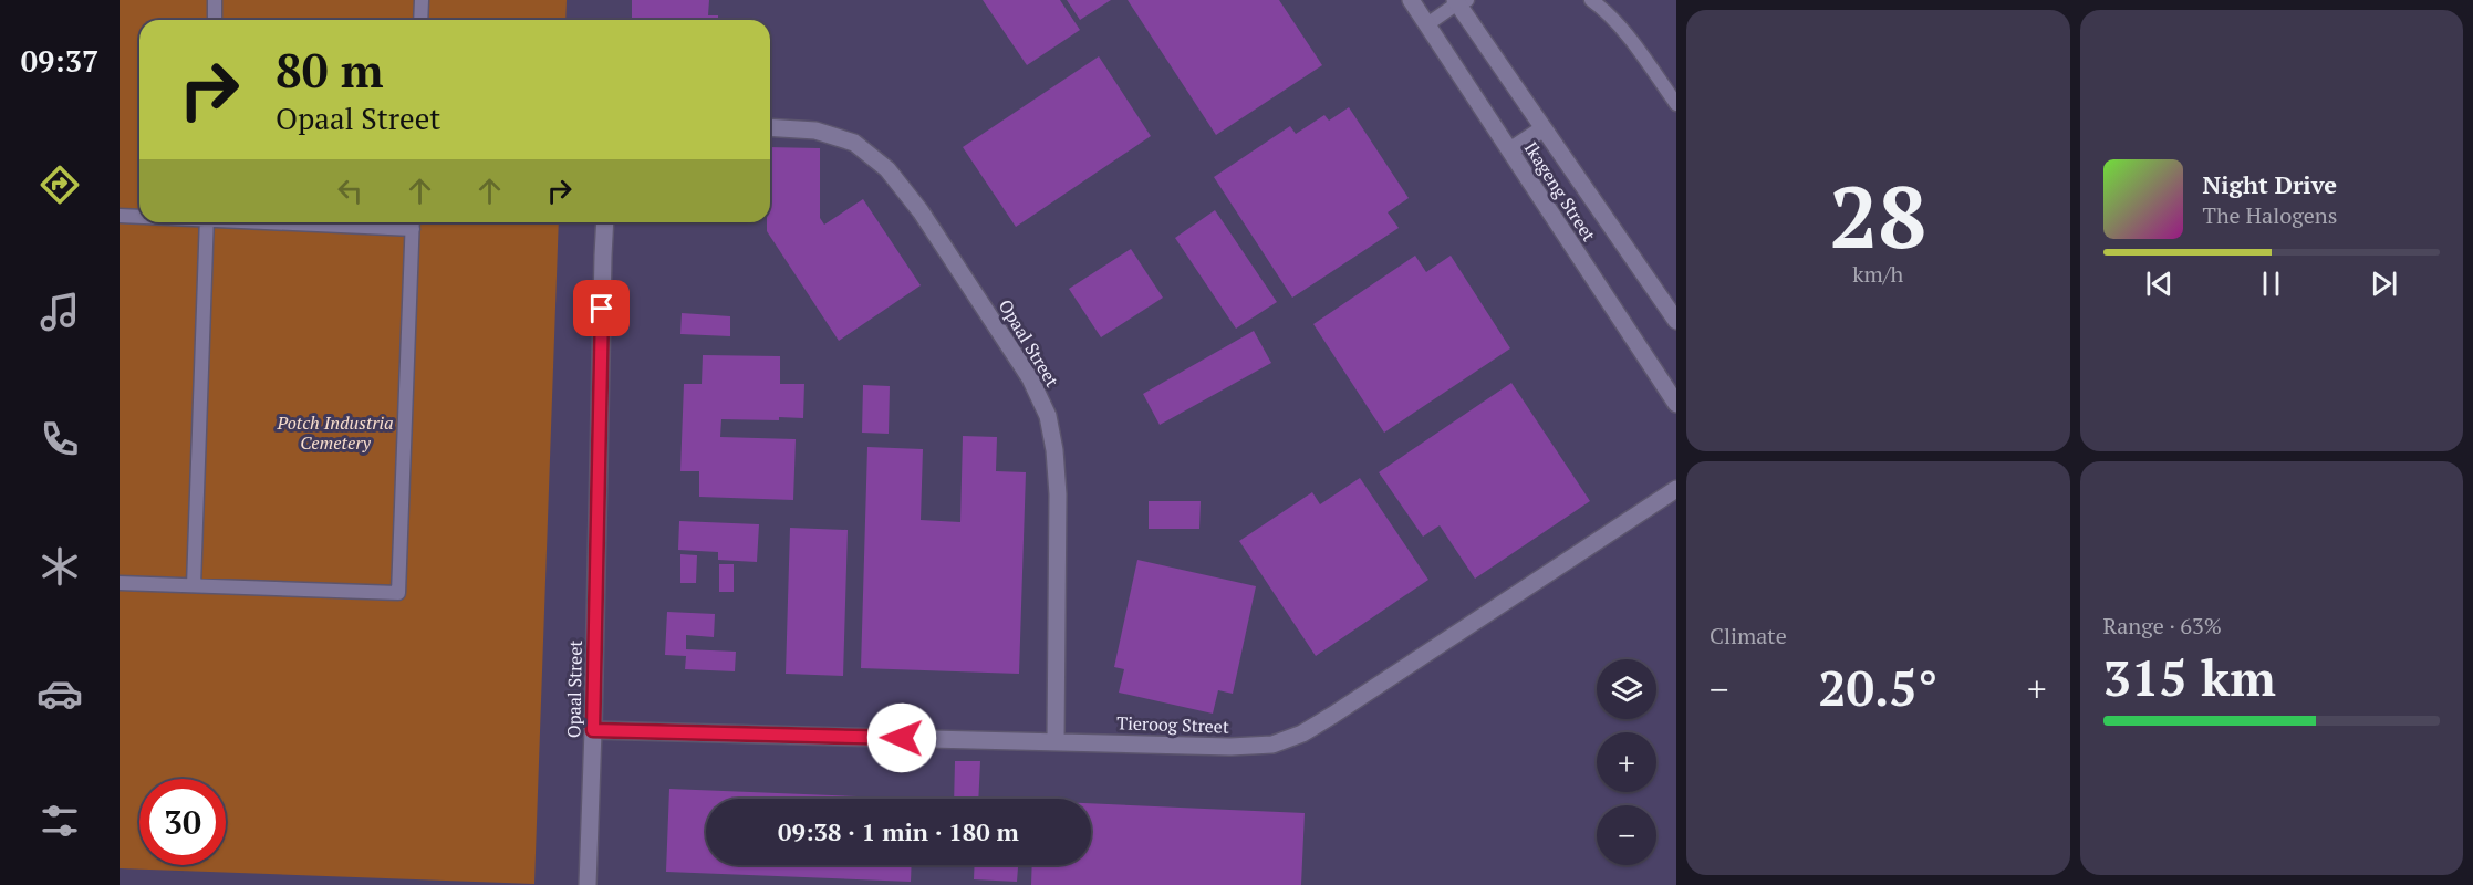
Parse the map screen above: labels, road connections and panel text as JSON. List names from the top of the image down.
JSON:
{
  "streets": {
    "street": ["Ikageng Street", "Opaal Street", "Tieroog Street"]
  },
  "crossings": [
    ["Opaal Street", "Tieroog Street"]
  ],
  "parks": ["Potch Industria Cemetery"],
  "page": {
    "tabs": "09:37",
    "tile": [
      ["28", "km/h"],
      "Climate",
      ["Range · 63%", "315 km"]
    ],
    "turn": ["80 m", "Opaal Street"],
    "song": ["Night Drive", "The Halogens"],
    "map_buttons": ["+", "−"],
    "heat": ["−", "20.5°", "+"],
    "limit": "30",
    "trip": "09:38 · 1 min · 180 m"
  }
}
